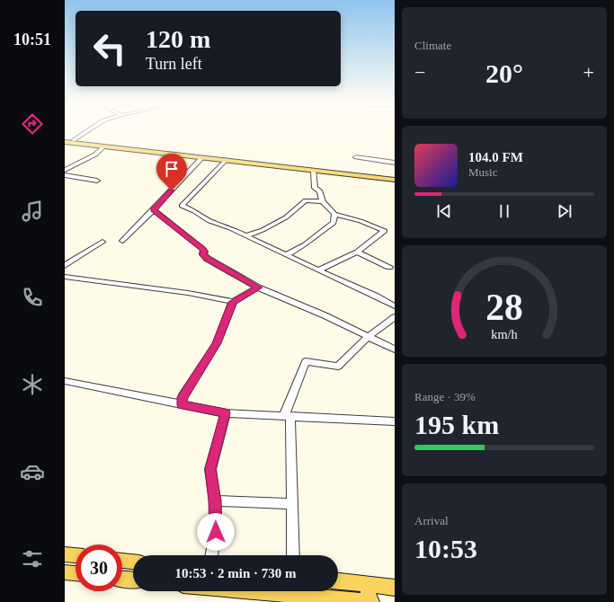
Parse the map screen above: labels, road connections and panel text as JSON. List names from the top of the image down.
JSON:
{
  "page": {
    "tabs": "10:51",
    "tile": [
      "Climate",
      ["Range · 39%", "195 km"],
      ["Arrival", "10:53"]
    ],
    "turn": ["120 m", "Turn left"],
    "heat": ["−", "20°", "+"],
    "song": ["104.0 FM", "Music"],
    "limit": "30",
    "trip": "10:53 · 2 min · 730 m",
    "gauge": ["28", "km/h"]
  }
}
